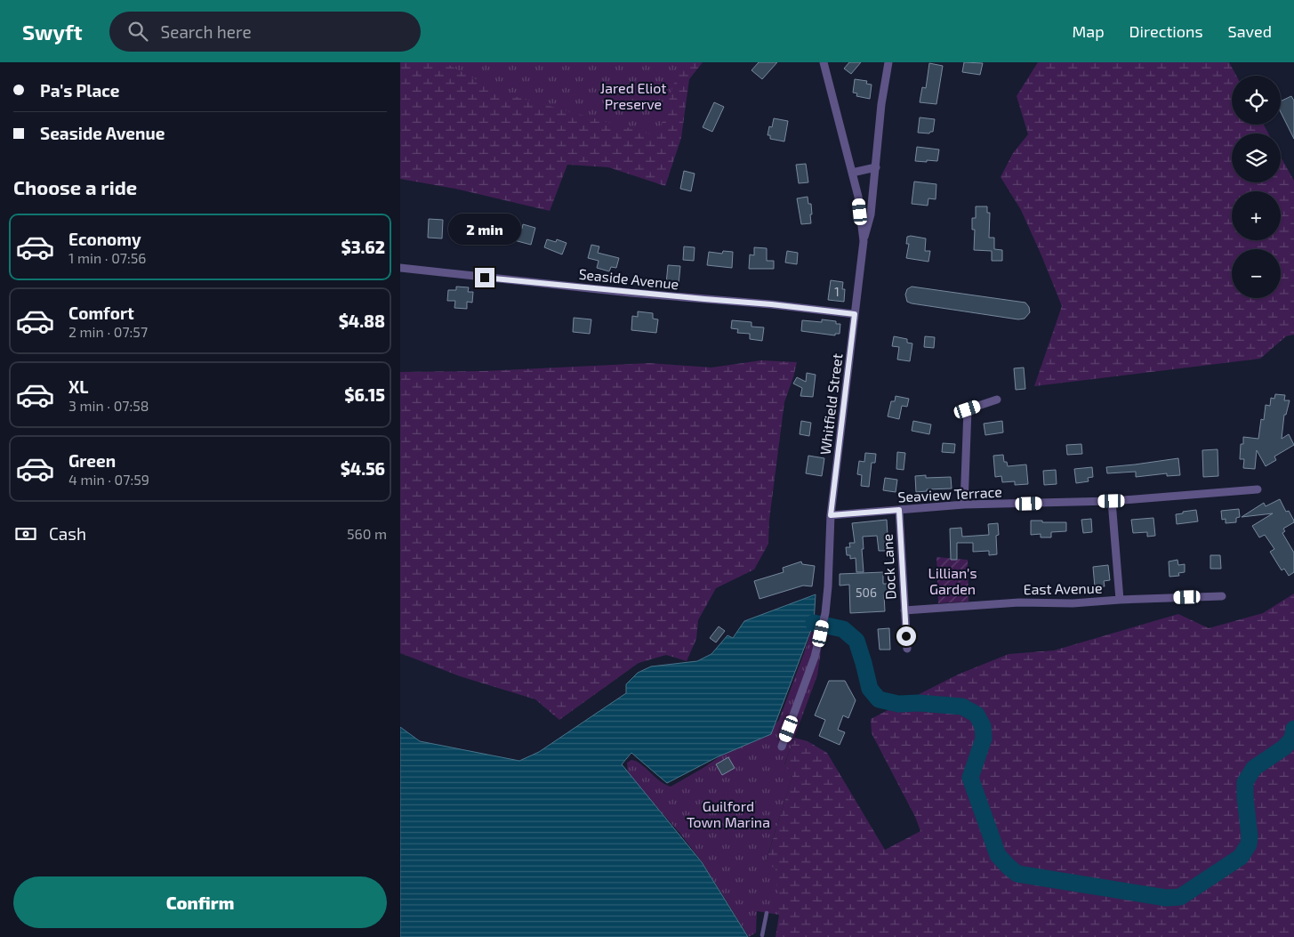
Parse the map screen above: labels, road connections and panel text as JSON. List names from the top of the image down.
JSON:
{
  "streets": {
    "street": [
      "Seaside Avenue",
      "Whitfield Street",
      "Seaview Terrace",
      "Dock Lane",
      "East Avenue"
    ]
  },
  "crossings": [
    ["Seaside Avenue", "Whitfield Street"],
    ["Whitfield Street", "Seaview Terrace"],
    ["Seaview Terrace", "Dock Lane"],
    ["Dock Lane", "East Avenue"]
  ],
  "parks": ["Jared Eliot Preserve", "Lillian's Garden", "Guilford Town Marina"],
  "house_numbers": ["1", "506"],
  "page": {
    "header": "Swyft",
    "search": "Search here",
    "nav": ["Map", "Directions", "Saved"],
    "banner": ["Pa's Place", "Seaside Avenue"],
    "map_buttons": ["+", "−"],
    "heading": "Choose a ride",
    "list": [
      {
        "name": "Economy",
        "note": "1 min · 07:56",
        "value": "$3.62"
      },
      {
        "name": "Comfort",
        "note": "2 min · 07:57",
        "value": "$4.88"
      },
      {
        "name": "XL",
        "note": "3 min · 07:58",
        "value": "$6.15"
      },
      {
        "name": "Green",
        "note": "4 min · 07:59",
        "value": "$4.56"
      }
    ],
    "bubble": "2 min",
    "pay": ["Cash", "560 m"],
    "buttons": "Confirm"
  }
}
